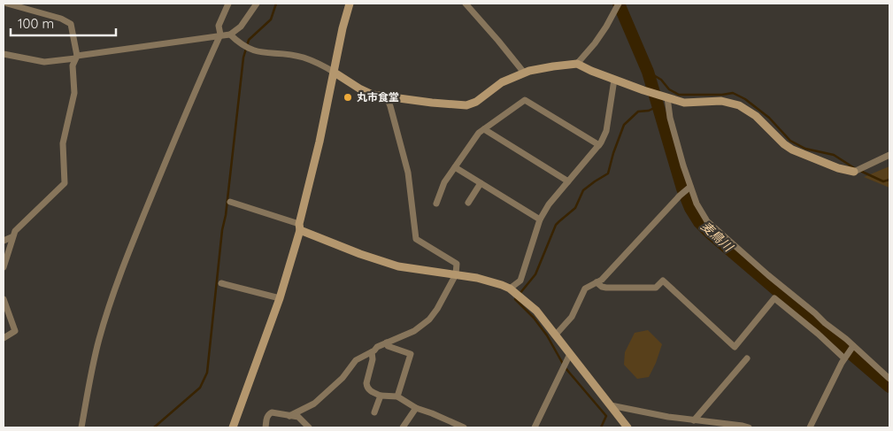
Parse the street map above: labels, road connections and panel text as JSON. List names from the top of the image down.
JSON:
{
  "water": ["麦鳥川"],
  "places": ["丸市食堂"],
  "scale_bar": "100 m"
}
